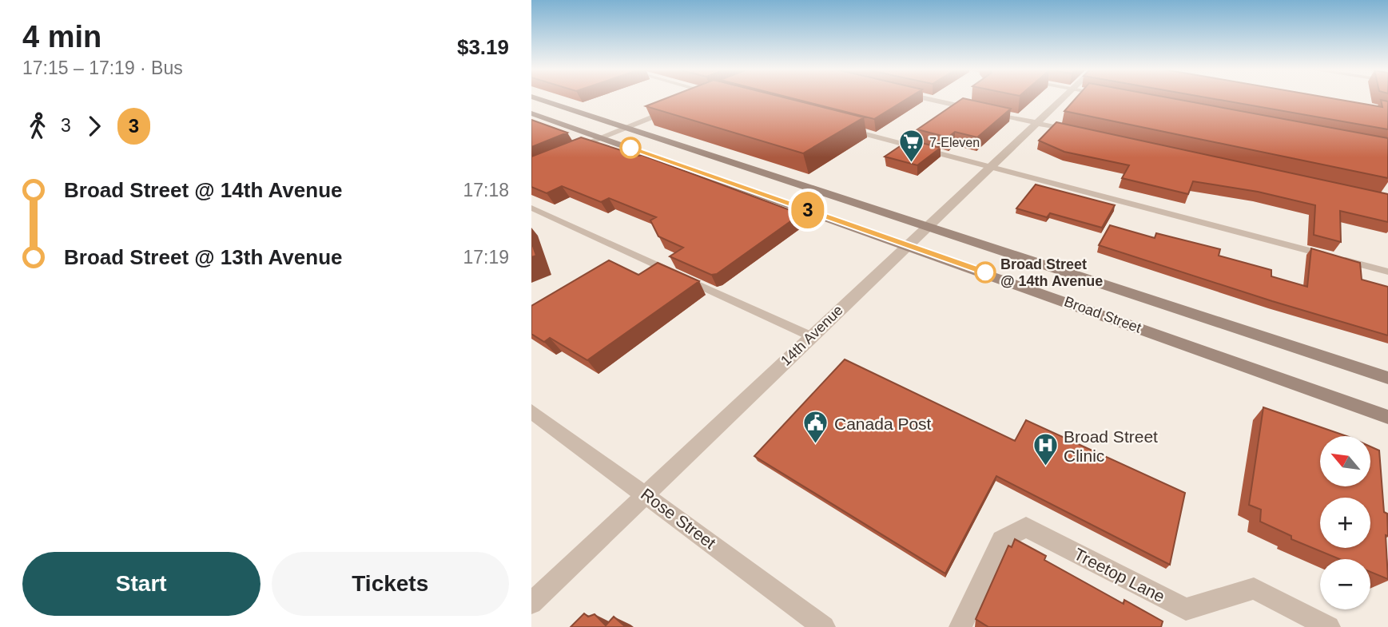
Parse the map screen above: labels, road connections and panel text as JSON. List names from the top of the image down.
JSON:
{
  "streets": {
    "main road": ["Broad Street"],
    "street": ["14th Avenue", "Rose Street", "Treetop Lane"]
  },
  "crossings": [
    ["Broad Street", "14th Avenue"],
    ["14th Avenue", "Rose Street"]
  ],
  "places": {
    "supermarket": ["7-Eleven"],
    "other": ["Broad Street @ 14th Avenue"],
    "public building": ["Canada Post"],
    "hospital": ["Broad Street Clinic"]
  },
  "lines": ["bus line 3"],
  "north": "top left",
  "page": {
    "heading": ["4 min", "17:15 – 17:19 · Bus", "$3.19"],
    "on_map": "3",
    "legs": ["3", "3"],
    "list": [
      {
        "name": "Broad Street @ 14th Avenue",
        "value": "17:18"
      },
      {
        "name": "Broad Street @ 13th Avenue",
        "value": "17:19"
      }
    ],
    "map_buttons": ["+", "−"],
    "buttons": ["Start", "Tickets"]
  }
}
